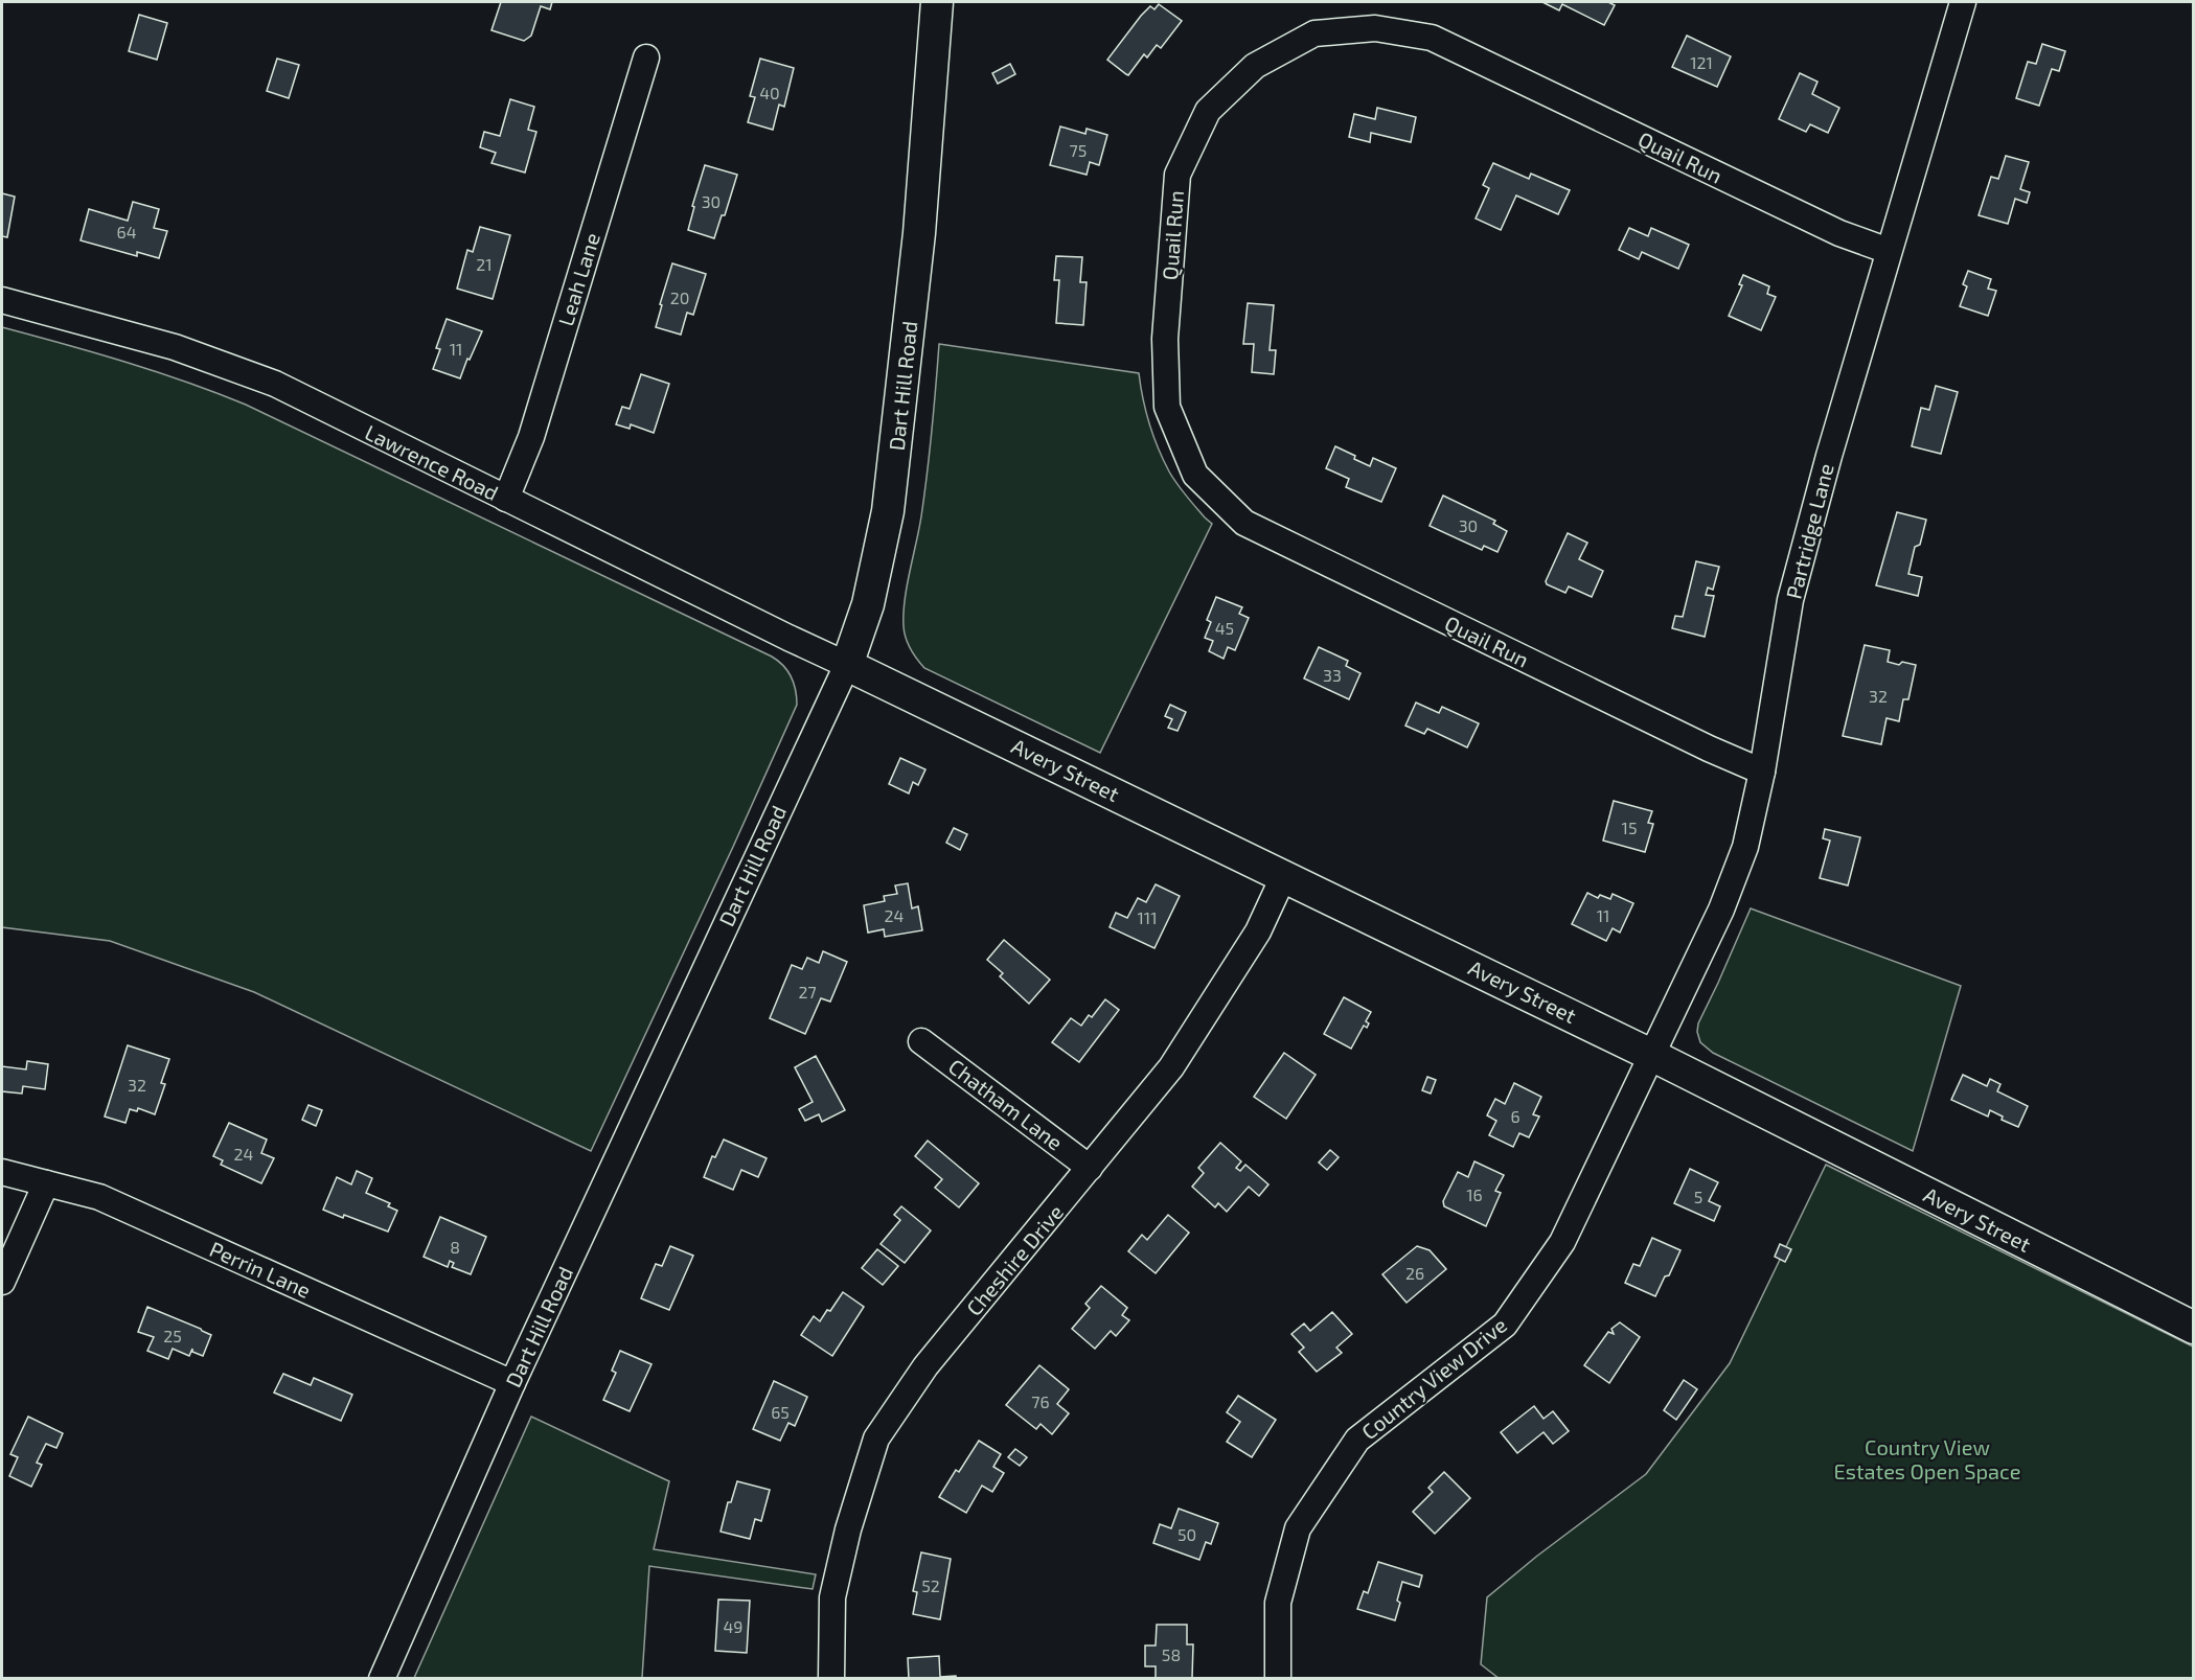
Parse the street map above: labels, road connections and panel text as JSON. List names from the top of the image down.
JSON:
{
  "streets": {
    "main road": ["Dart Hill Road", "Avery Street"],
    "street": [
      "Quail Run",
      "Leah Lane",
      "Lawrence Road",
      "Partridge Lane",
      "Chatham Lane",
      "Cheshire Drive",
      "Perrin Lane",
      "Country View Drive"
    ]
  },
  "crossings": [
    ["Quail Run", "Partridge Lane"],
    ["Leah Lane", "Lawrence Road"],
    ["Dart Hill Road", "Lawrence Road"],
    ["Dart Hill Road", "Avery Street"],
    ["Dart Hill Road", "Perrin Lane"],
    ["Lawrence Road", "Avery Street"],
    ["Partridge Lane", "Avery Street"],
    ["Partridge Lane", "Country View Drive"],
    ["Avery Street", "Cheshire Drive"],
    ["Avery Street", "Country View Drive"],
    ["Chatham Lane", "Cheshire Drive"]
  ],
  "parks": ["Country View Estates Open Space"],
  "house_numbers": [
    "121",
    "40",
    "75",
    "30",
    "64",
    "21",
    "20",
    "11",
    "30",
    "45",
    "33",
    "32",
    "15",
    "24",
    "11",
    "111",
    "27",
    "32",
    "6",
    "24",
    "16",
    "5",
    "8",
    "26",
    "25",
    "76",
    "65",
    "50",
    "52",
    "49",
    "58"
  ]
}
